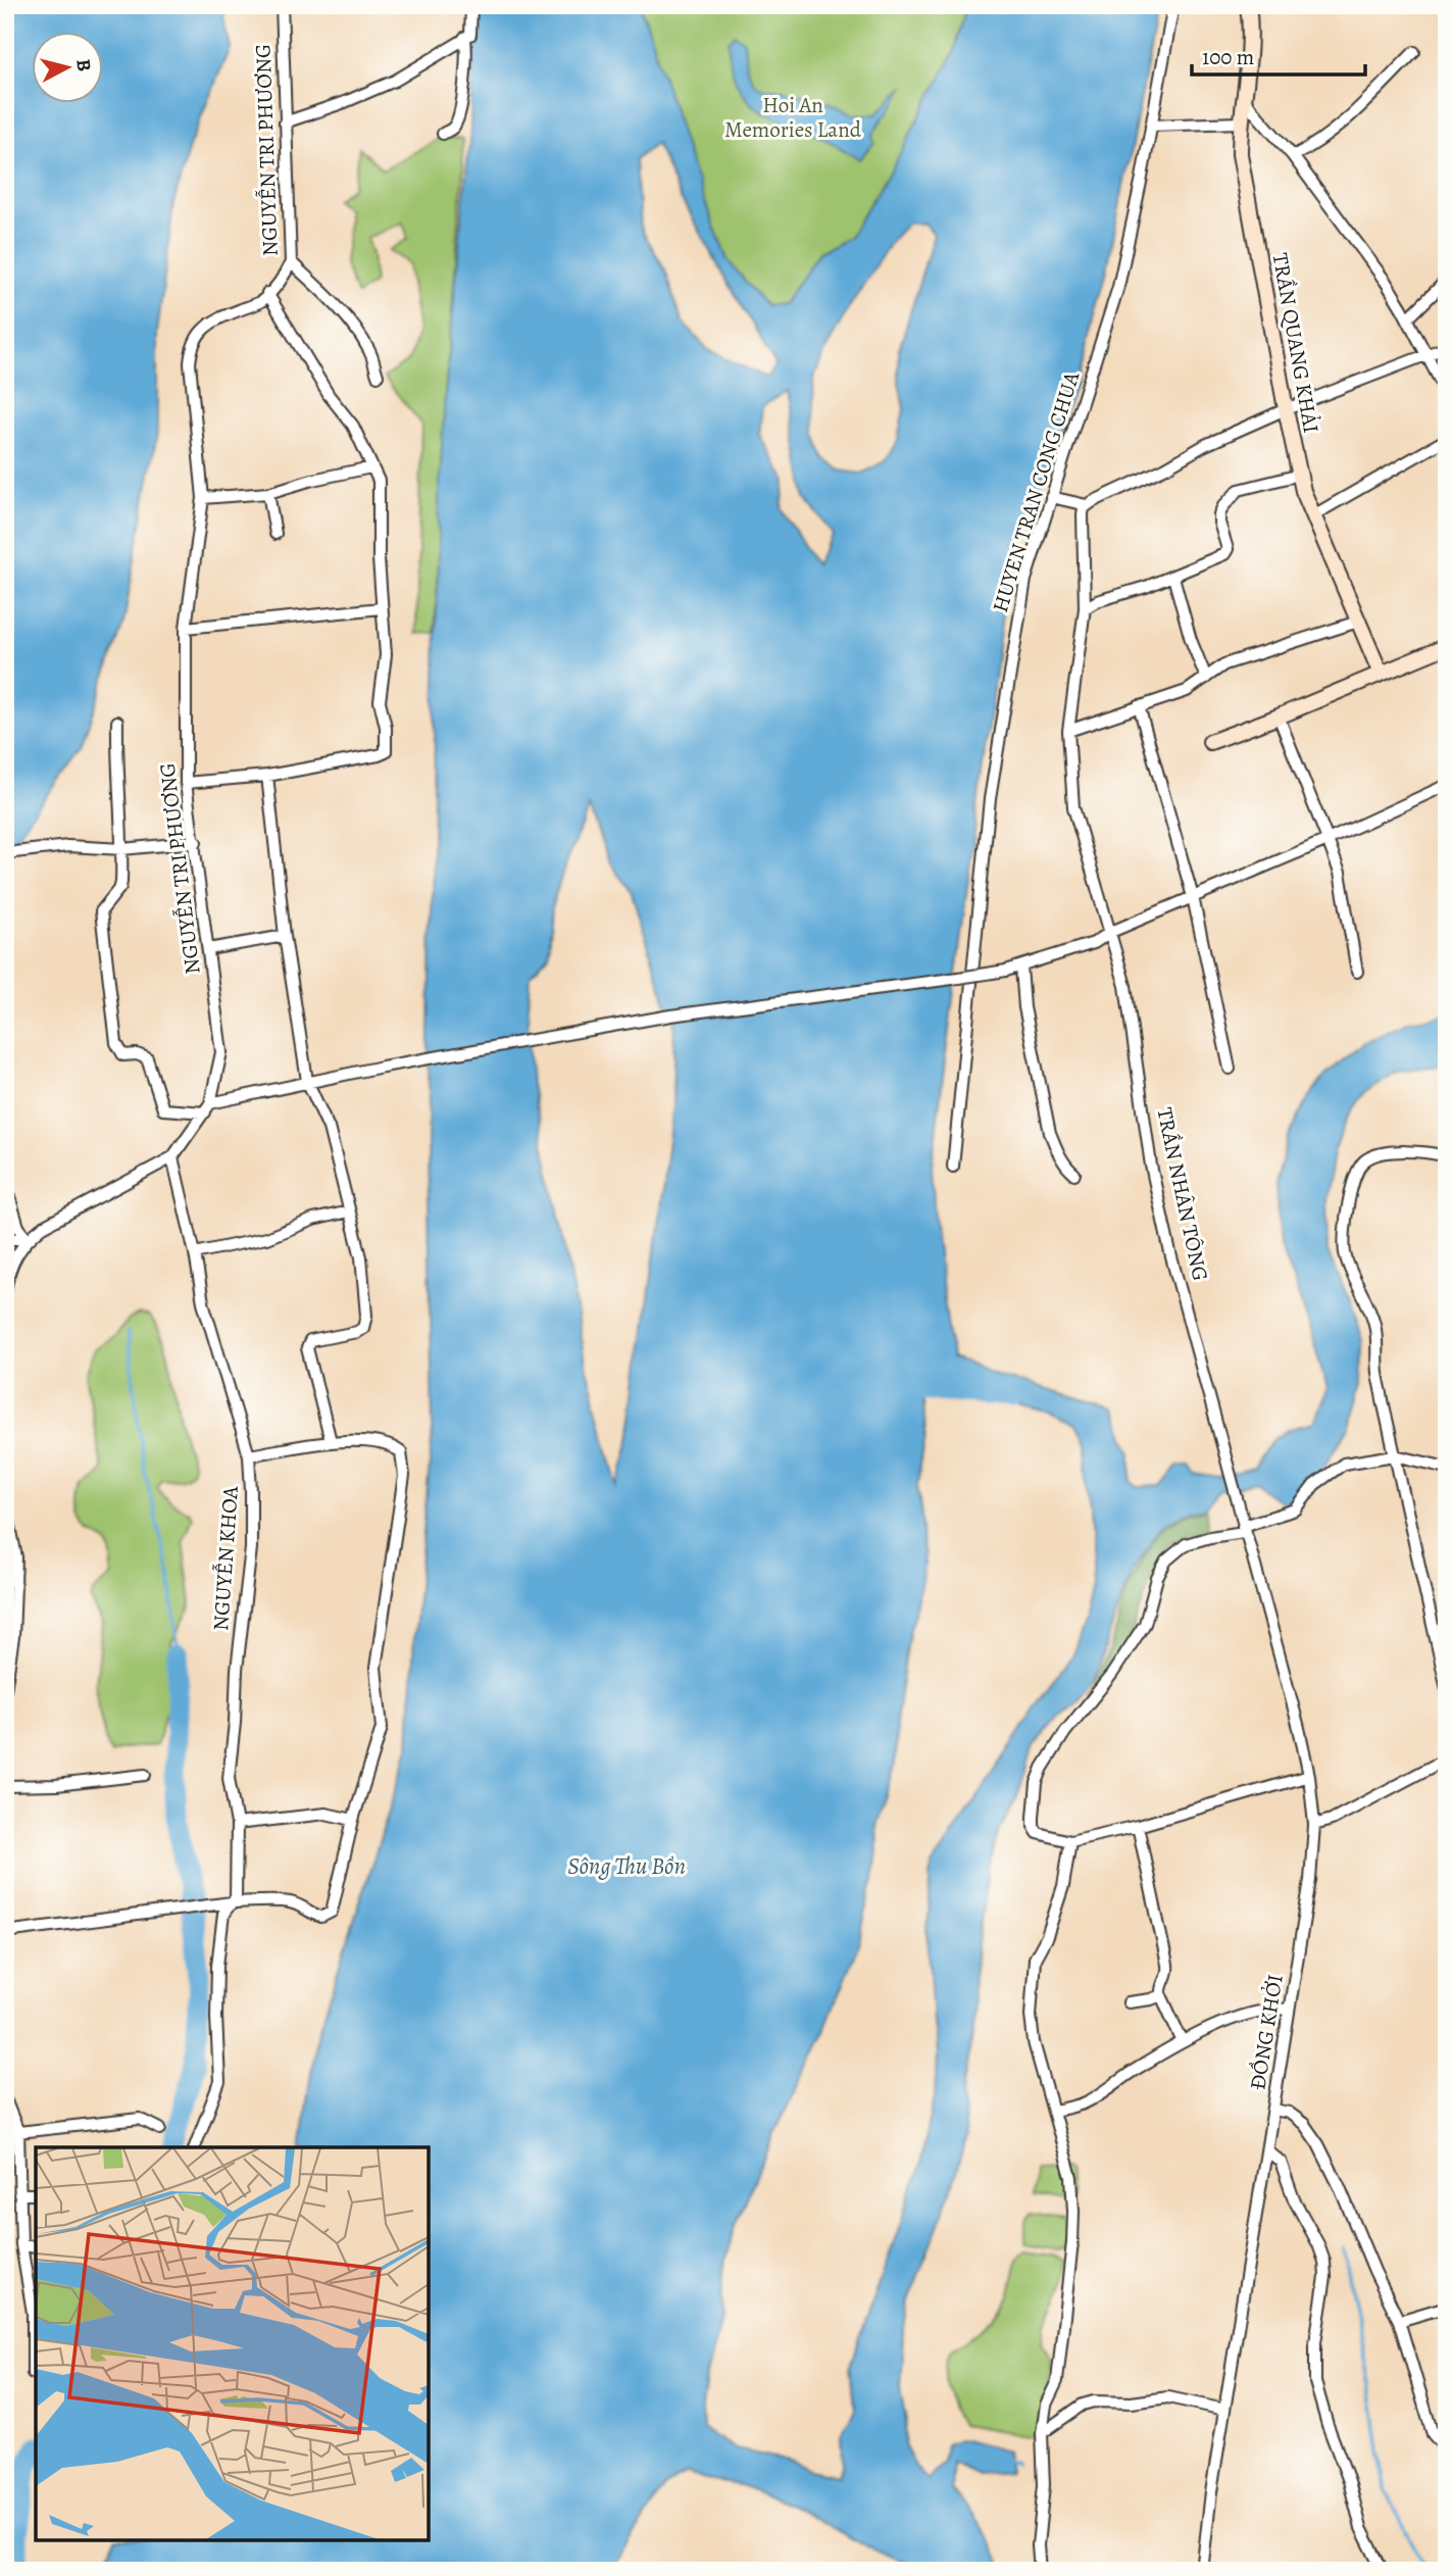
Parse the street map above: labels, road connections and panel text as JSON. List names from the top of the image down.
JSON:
{
  "streets": {
    "street": [
      "NGUYỄN TRI PHƯƠNG",
      "TRẦN QUANG KHẢI",
      "HUYEN TRAN CONG CHUA",
      "TRẦN NHÂN TÔNG",
      "NGUYỄN KHOA",
      "ĐỒNG KHỞI"
    ]
  },
  "crossings": [
    ["NGUYỄN TRI PHƯƠNG", "NGUYỄN KHOA"],
    ["TRẦN NHÂN TÔNG", "ĐỒNG KHỞI"]
  ],
  "water": ["Sông Thu Bồn"],
  "parks": ["Hoi An Memories Land"],
  "scale_bar": "100 m",
  "north": "right"
}
